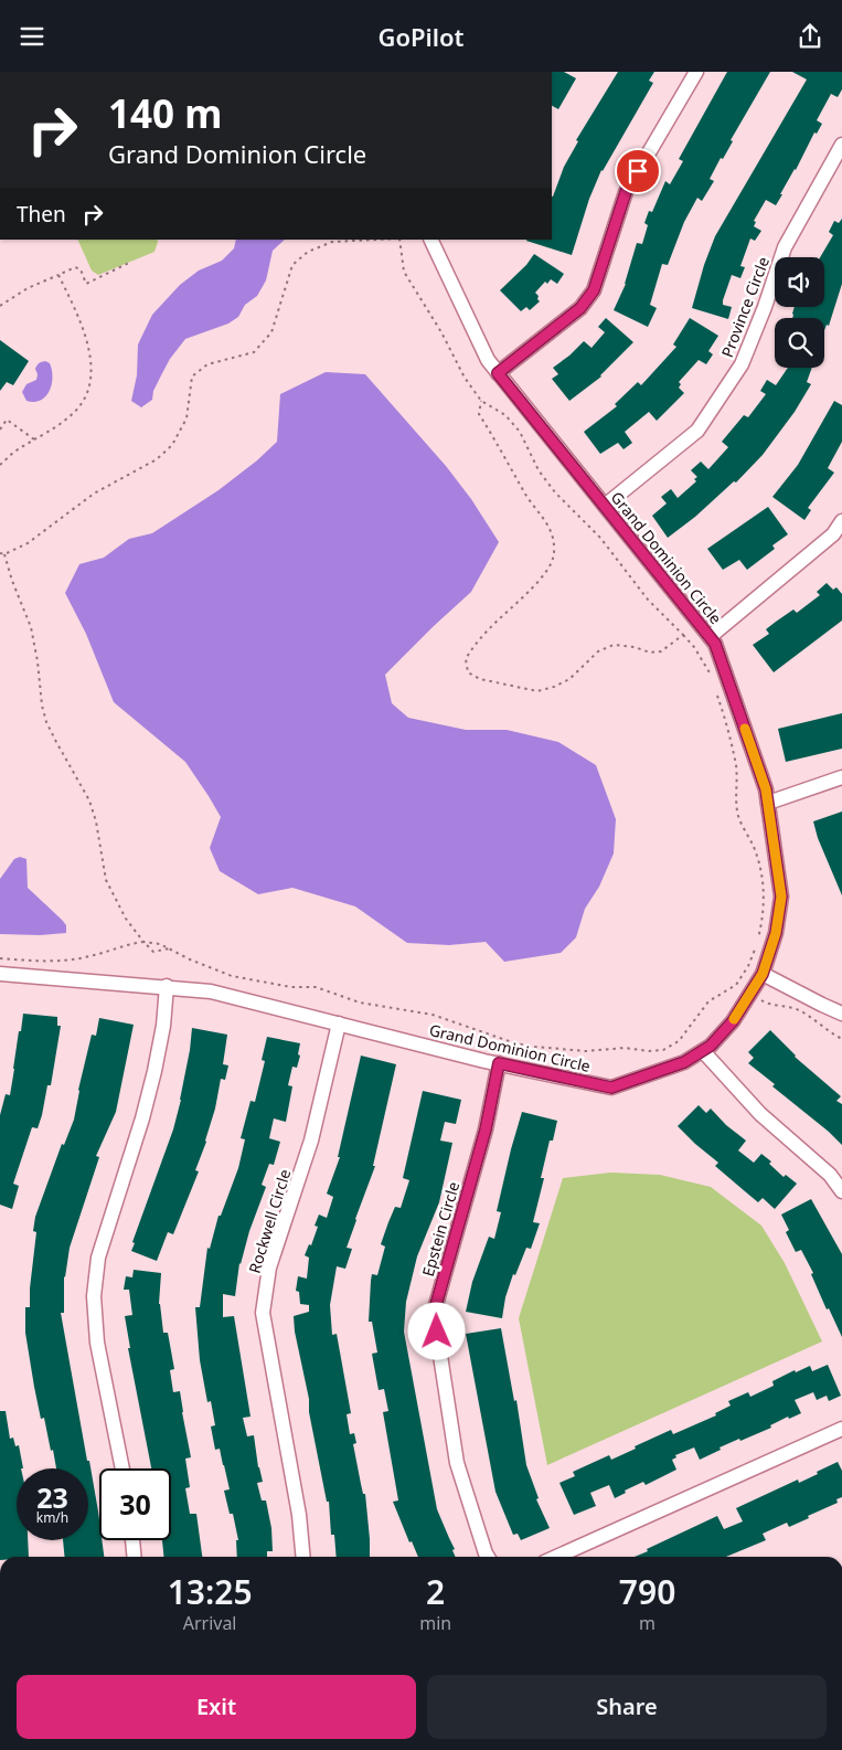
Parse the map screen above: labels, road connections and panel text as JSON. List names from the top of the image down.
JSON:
{
  "streets": {
    "street": [
      "Province Circle",
      "Grand Dominion Circle",
      "Rockwell Circle",
      "Epstein Circle"
    ]
  },
  "crossings": [
    ["Province Circle", "Grand Dominion Circle"],
    ["Grand Dominion Circle", "Rockwell Circle"],
    ["Grand Dominion Circle", "Epstein Circle"]
  ],
  "page": {
    "header": "GoPilot",
    "turn": ["140 m", "Grand Dominion Circle"],
    "then": "Then",
    "speed": "23 km/h",
    "limit": "30",
    "eta": [
      "13:25",
      "Arrival",
      "2",
      "min",
      "790",
      "m"
    ],
    "buttons": ["Exit", "Share"]
  }
}
